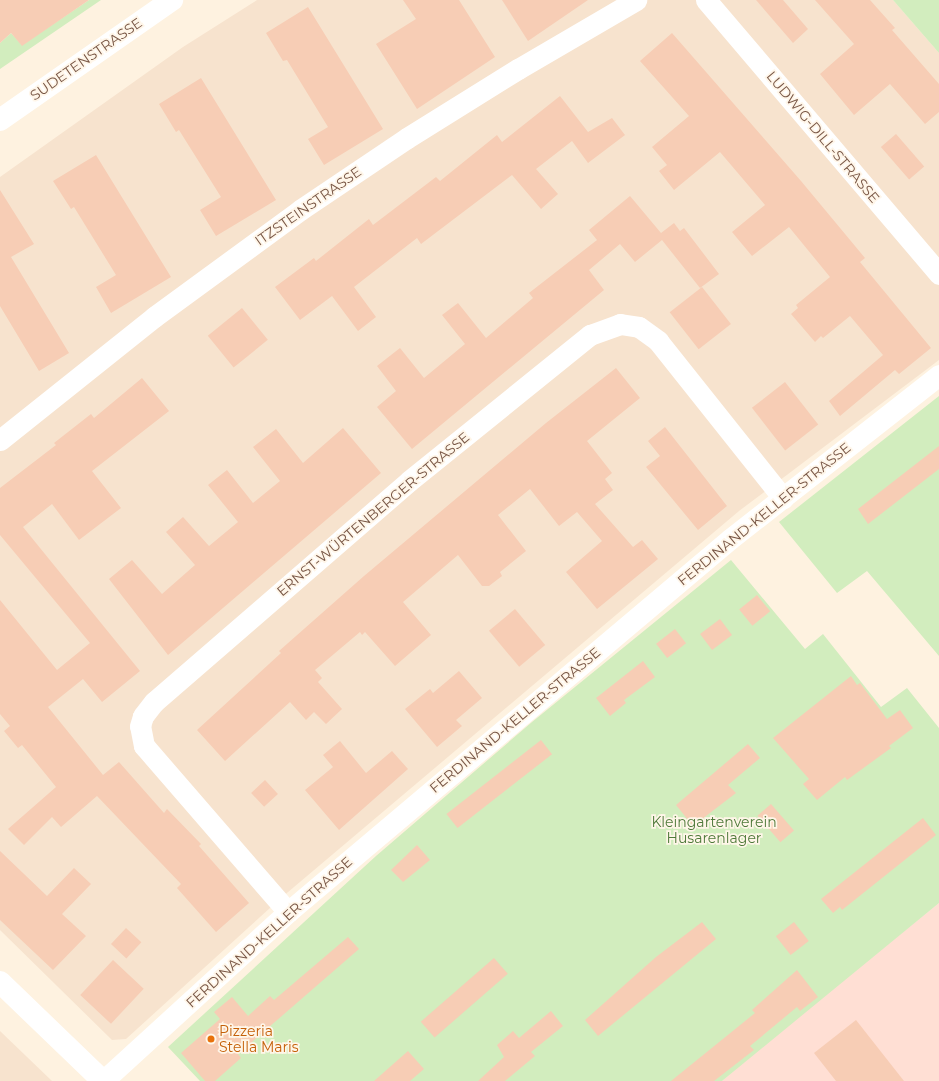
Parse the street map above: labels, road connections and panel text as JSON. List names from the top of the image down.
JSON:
{
  "streets": {
    "main road": ["SUDETENSTRASSE"],
    "street": [
      "LUDWIG-DILL-STRASSE",
      "ITZSTEINSTRASSE",
      "ERNST-WÜRTENBERGER-STRASSE",
      "FERDINAND-KELLER-STRASSE"
    ]
  },
  "crossings": [
    ["ERNST-WÜRTENBERGER-STRASSE", "FERDINAND-KELLER-STRASSE"]
  ],
  "parks": ["Kleingartenverein Husarenlager"],
  "places": ["Pizzeria Stella Maris"]
}
